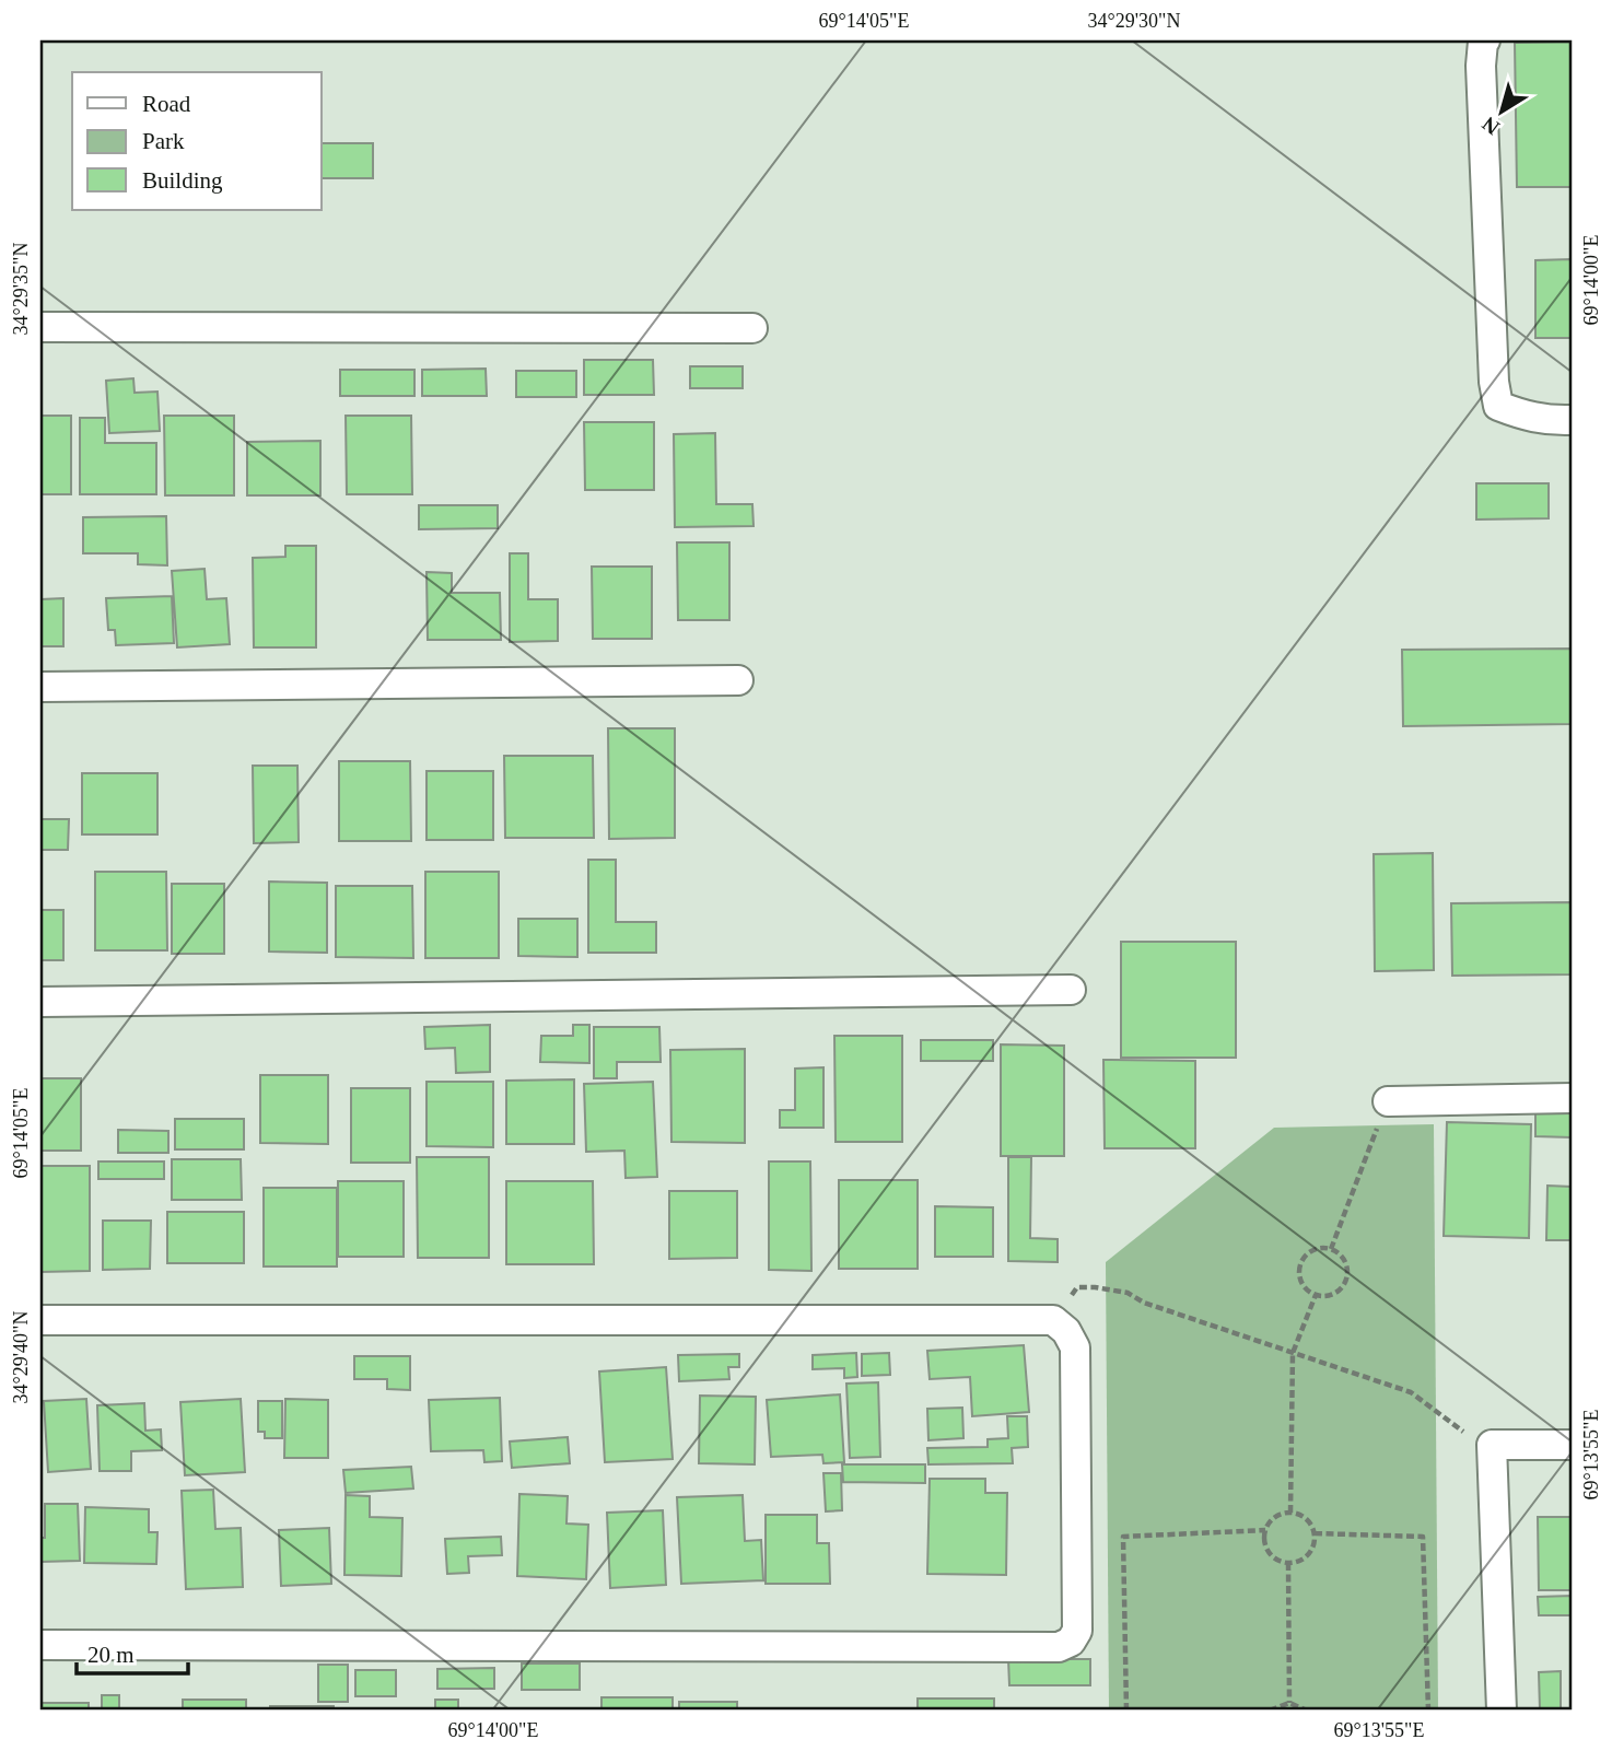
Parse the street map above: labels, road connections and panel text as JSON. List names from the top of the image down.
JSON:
{
  "legend": ["Road", "Park", "Building"],
  "scale_bar": "20 m",
  "north": "bottom left",
  "coordinates": [
    "69°14'05\"E",
    "34°29'30\"N",
    "69°14'00\"E",
    "34°29'35\"N",
    "34°29'40\"N",
    "69°13'55\"E"
  ]
}
